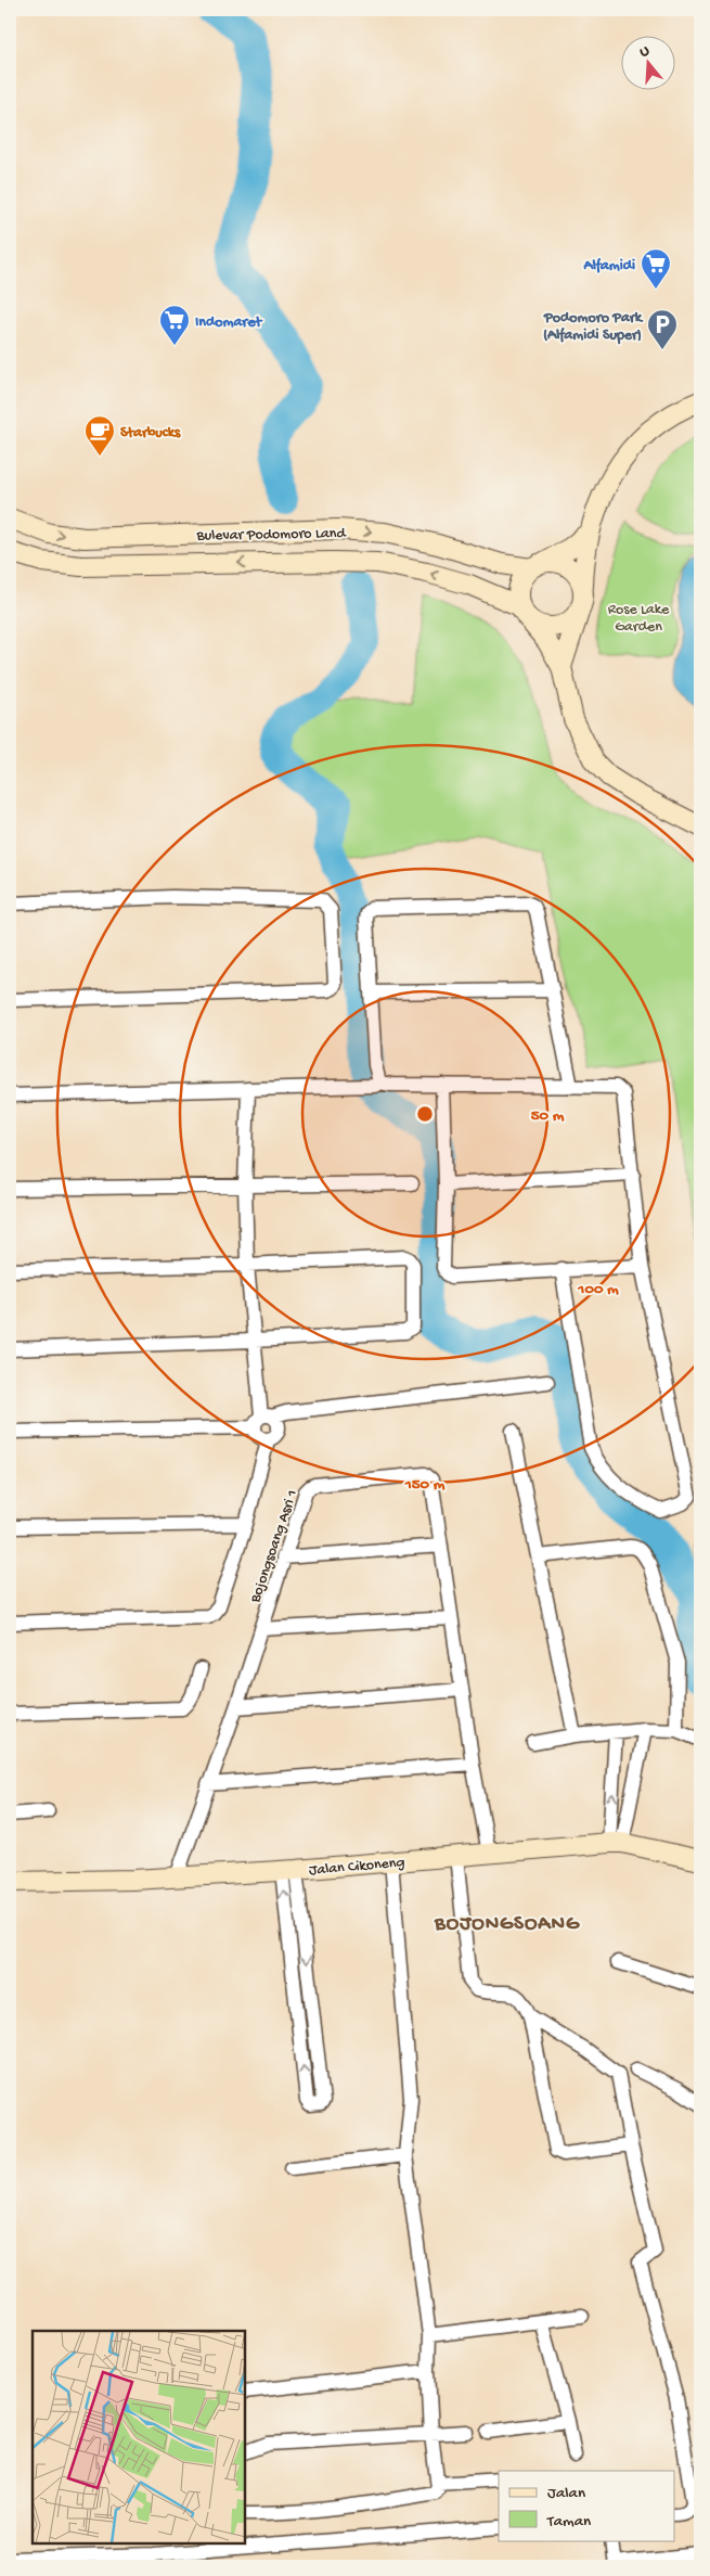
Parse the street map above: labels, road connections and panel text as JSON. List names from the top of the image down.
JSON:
{
  "streets": {
    "street": ["Bulevar Podomoro Land", "Bojongsoang Asri 1", "Jalan Cikoneng"]
  },
  "crossings": [
    ["Bojongsoang Asri 1", "Jalan Cikoneng"]
  ],
  "districts": ["BOJONGSOANG"],
  "parks": ["Rose Lake Garden"],
  "places": {
    "supermarket": ["Alfamidi", "Indomaret"],
    "parking": ["Podomoro Park (Alfamidi Super)"],
    "cafe": ["Starbucks"]
  },
  "legend": ["Jalan", "Taman"],
  "north": "top",
  "rings": ["50 m", "100 m", "150 m"]
}
